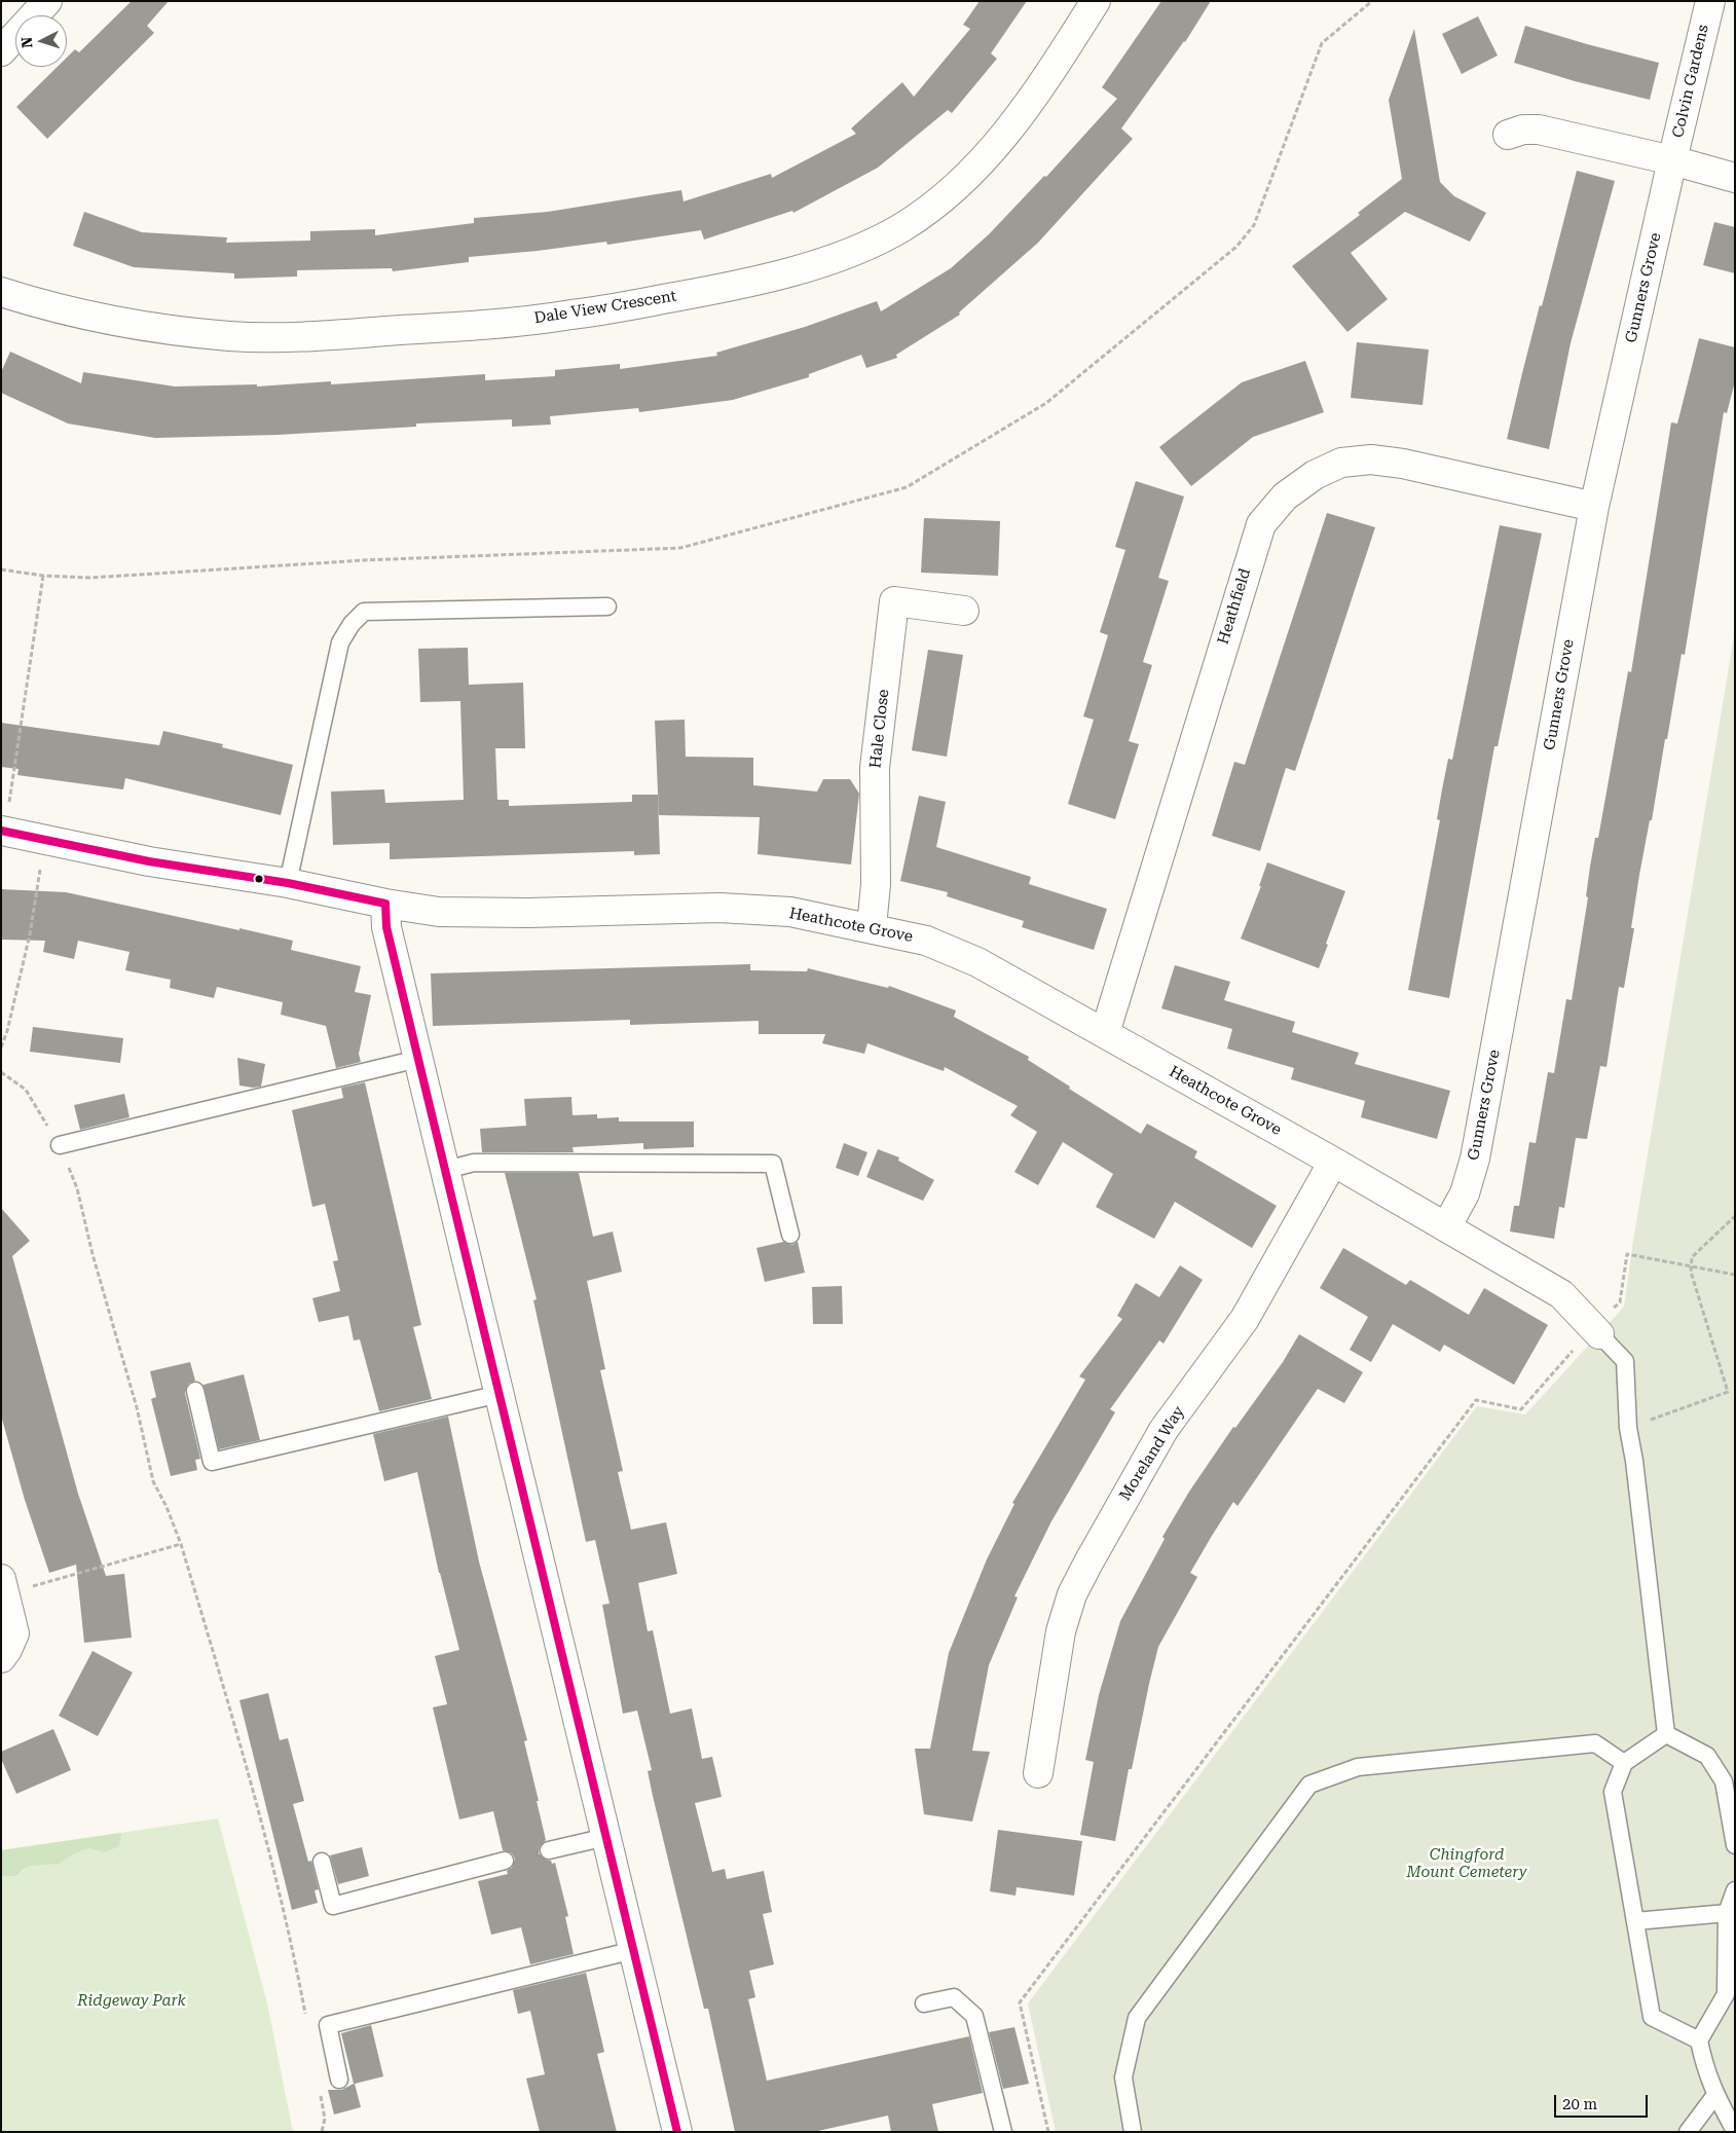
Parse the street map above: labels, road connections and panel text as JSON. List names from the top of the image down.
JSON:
{
  "streets": {
    "street": [
      "Colvin Gardens",
      "Gunners Grove",
      "Dale View Crescent",
      "Heathfield",
      "Hale Close",
      "Heathcote Grove",
      "Moreland Way"
    ]
  },
  "crossings": [
    ["Colvin Gardens", "Gunners Grove"],
    ["Gunners Grove", "Heathfield"],
    ["Gunners Grove", "Heathcote Grove"],
    ["Heathfield", "Heathcote Grove"],
    ["Hale Close", "Heathcote Grove"],
    ["Heathcote Grove", "Moreland Way"]
  ],
  "parks": ["Chingford Mount Cemetery", "Ridgeway Park"],
  "scale_bar": "20 m",
  "north": "left"
}
